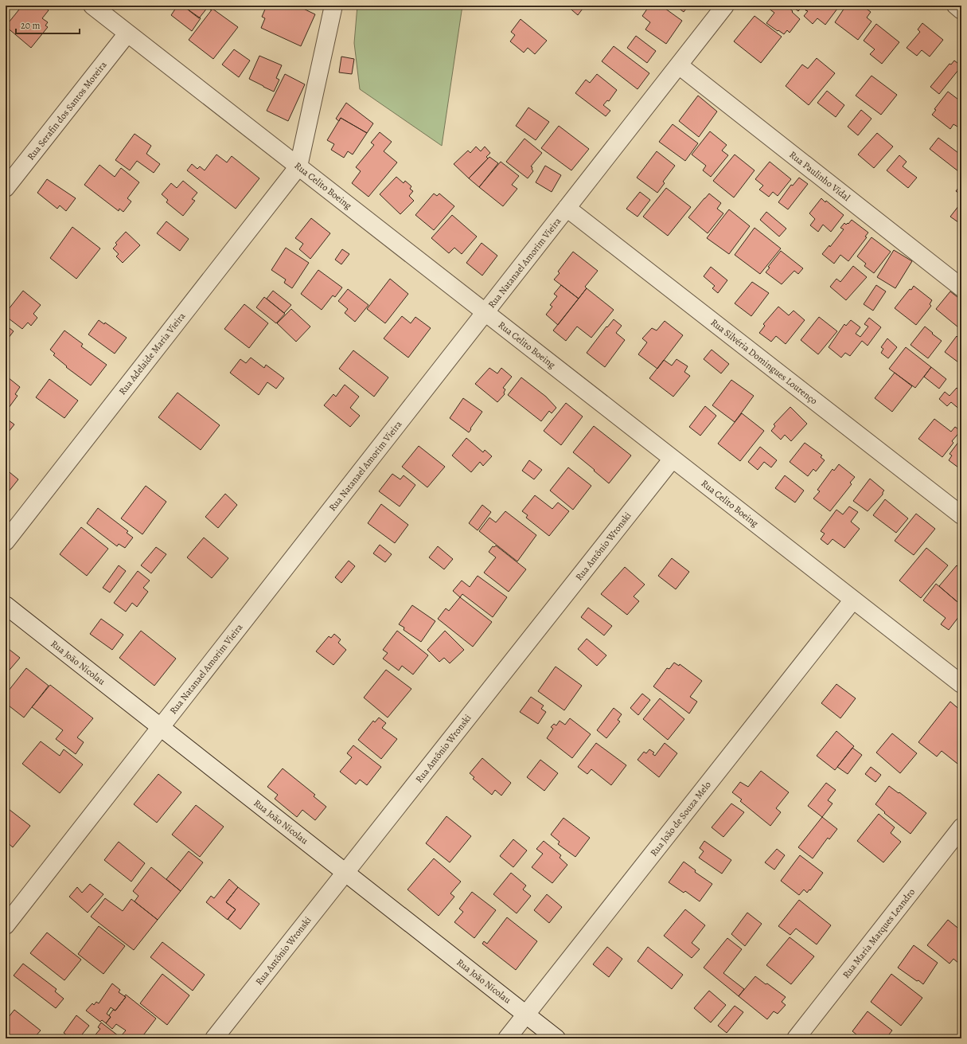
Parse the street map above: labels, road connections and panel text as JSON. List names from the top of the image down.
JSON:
{
  "streets": {
    "street": [
      "Rua Serafin dos Santos Moreira",
      "Rua Paulinho Vidal",
      "Rua Celito Boeing",
      "Rua Natanael Amorim Vieira",
      "Rua Adelaide Maria Vieira",
      "Rua Silvéria Domingues Lourenço",
      "Rua Antônio Wronski",
      "Rua João Nicolau",
      "Rua João de Souza Melo",
      "Rua Maria Marques Leandro"
    ]
  },
  "crossings": [
    ["Rua Serafin dos Santos Moreira", "Rua Celito Boeing"],
    ["Rua Paulinho Vidal", "Rua Natanael Amorim Vieira"],
    ["Rua Celito Boeing", "Rua Natanael Amorim Vieira"],
    ["Rua Celito Boeing", "Rua Adelaide Maria Vieira"],
    ["Rua Celito Boeing", "Rua Antônio Wronski"],
    ["Rua Celito Boeing", "Rua João de Souza Melo"],
    ["Rua Natanael Amorim Vieira", "Rua Silvéria Domingues Lourenço"],
    ["Rua Natanael Amorim Vieira", "Rua João Nicolau"],
    ["Rua Antônio Wronski", "Rua João Nicolau"],
    ["Rua João Nicolau", "Rua João de Souza Melo"]
  ],
  "scale_bar": "20 m"
}
